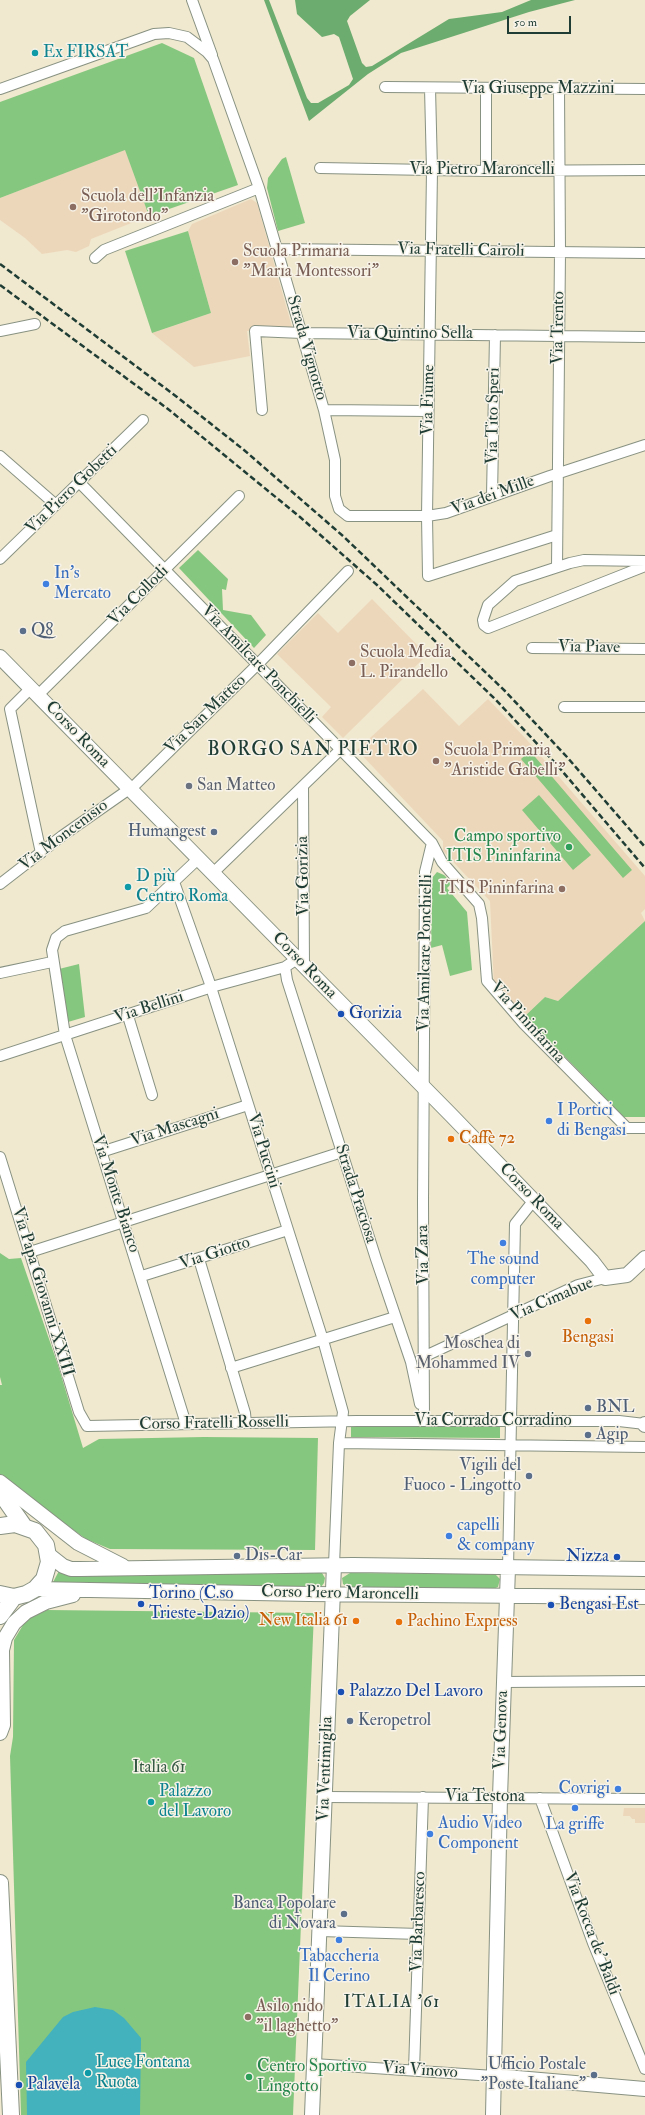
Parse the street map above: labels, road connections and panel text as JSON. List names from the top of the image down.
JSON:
{
  "streets": {
    "street": [
      "Via Giuseppe Mazzini",
      "Via Pietro Maroncelli",
      "Via Fratelli Cairoli",
      "Via Trento",
      "Via Quintino Sella",
      "Strada Vignotto",
      "Via Fiume",
      "Via Tito Speri",
      "Via Piero Gobetti",
      "Via dei Mille",
      "Via Collodi",
      "Via Piave",
      "Via Amilcare Ponchielli",
      "Via San Matteo",
      "Corso Roma",
      "Via Moncenisio",
      "Via Gorizia",
      "Via Bellini",
      "Via Pininfarina",
      "Via Mascagni",
      "Via Puccini",
      "Via Monte Bianco",
      "Strada Praciosa",
      "Via Giotto",
      "Via Zara",
      "Via Papa Giovanni XXIII",
      "Via Cimabue",
      "Via Corrado Corradino",
      "Corso Fratelli Rosselli",
      "Corso Piero Maroncelli",
      "Via Genova",
      "Via Ventimiglia",
      "Via Testona",
      "Via Barbaresco",
      "Via Rocca de' Baldi",
      "Via Vinovo"
    ]
  },
  "crossings": [
    ["Via Giuseppe Mazzini", "Via Trento"],
    ["Via Giuseppe Mazzini", "Via Fiume"],
    ["Via Pietro Maroncelli", "Via Trento"],
    ["Via Pietro Maroncelli", "Via Fiume"],
    ["Via Fratelli Cairoli", "Via Trento"],
    ["Via Fratelli Cairoli", "Strada Vignotto"],
    ["Via Fratelli Cairoli", "Via Fiume"],
    ["Via Trento", "Via Quintino Sella"],
    ["Via Trento", "Via Fiume"],
    ["Via Trento", "Via dei Mille"],
    ["Via Quintino Sella", "Strada Vignotto"],
    ["Via Quintino Sella", "Via Fiume"],
    ["Via Quintino Sella", "Via Tito Speri"],
    ["Strada Vignotto", "Via dei Mille"],
    ["Via Fiume", "Via dei Mille"],
    ["Via Tito Speri", "Via dei Mille"],
    ["Via Piero Gobetti", "Via Amilcare Ponchielli"],
    ["Via Collodi", "Via Amilcare Ponchielli"],
    ["Via Collodi", "Corso Roma"],
    ["Via Collodi", "Via Moncenisio"],
    ["Via Amilcare Ponchielli", "Via San Matteo"],
    ["Via Amilcare Ponchielli", "Corso Roma"],
    ["Via Amilcare Ponchielli", "Via Pininfarina"],
    ["Via Amilcare Ponchielli", "Via Zara"],
    ["Via San Matteo", "Corso Roma"],
    ["Via San Matteo", "Via Moncenisio"],
    ["Corso Roma", "Via Moncenisio"],
    ["Corso Roma", "Via Gorizia"],
    ["Corso Roma", "Via Bellini"],
    ["Corso Roma", "Via Monte Bianco"],
    ["Corso Roma", "Via Zara"],
    ["Corso Roma", "Via Cimabue"],
    ["Corso Roma", "Via Genova"],
    ["Via Gorizia", "Via Bellini"],
    ["Via Bellini", "Via Puccini"],
    ["Via Bellini", "Via Monte Bianco"],
    ["Via Bellini", "Strada Praciosa"],
    ["Via Mascagni", "Via Puccini"],
    ["Via Mascagni", "Via Monte Bianco"],
    ["Via Puccini", "Via Monte Bianco"],
    ["Via Puccini", "Via Giotto"],
    ["Via Puccini", "Via Corrado Corradino"],
    ["Via Puccini", "Corso Fratelli Rosselli"],
    ["Via Puccini", "Via Ventimiglia"],
    ["Via Monte Bianco", "Via Giotto"],
    ["Via Monte Bianco", "Corso Fratelli Rosselli"],
    ["Strada Praciosa", "Via Zara"],
    ["Strada Praciosa", "Via Cimabue"],
    ["Strada Praciosa", "Via Corrado Corradino"],
    ["Via Zara", "Via Cimabue"],
    ["Via Zara", "Via Corrado Corradino"],
    ["Via Papa Giovanni XXIII", "Corso Fratelli Rosselli"],
    ["Via Cimabue", "Via Genova"],
    ["Via Corrado Corradino", "Corso Fratelli Rosselli"],
    ["Via Corrado Corradino", "Via Genova"],
    ["Via Corrado Corradino", "Via Ventimiglia"],
    ["Corso Fratelli Rosselli", "Via Ventimiglia"],
    ["Corso Piero Maroncelli", "Via Genova"],
    ["Corso Piero Maroncelli", "Via Ventimiglia"],
    ["Via Genova", "Via Testona"],
    ["Via Genova", "Via Vinovo"],
    ["Via Ventimiglia", "Via Testona"],
    ["Via Ventimiglia", "Via Vinovo"],
    ["Via Testona", "Via Barbaresco"],
    ["Via Testona", "Via Rocca de' Baldi"],
    ["Via Barbaresco", "Via Vinovo"]
  ],
  "districts": ["BORGO SAN PIETRO", "ITALIA '61"],
  "parks": ["Italia 61"],
  "places": [
    "Ex FIRSAT",
    "Scuola dell'Infanzia \"Girotondo\"",
    "Scuola Primaria \"Maria Montessori\"",
    "In's Mercato",
    "Q8",
    "Scuola Media L. Pirandello",
    "Scuola Primaria \"Aristide Gabelli\"",
    "San Matteo",
    "Humangest",
    "Campo sportivo ITIS Pininfarina",
    "D più Centro Roma",
    "ITIS Pininfarina",
    "Gorizia",
    "I Portici di Bengasi",
    "Caffè 72",
    "The sound computer",
    "Bengasi",
    "Moschea di Mohammed IV",
    "BNL",
    "Agip",
    "Vigili del Fuoco - Lingotto",
    "capelli & company",
    "Dis-Car",
    "Nizza",
    "Torino (C.so Trieste-Dazio)",
    "Bengasi Est",
    "New Italia 61",
    "Pachino Express",
    "Palazzo Del Lavoro",
    "Keropetrol",
    "Covrigi",
    "Palazzo del Lavoro",
    "La griffe",
    "Audio Video Component",
    "Banca Popolare di Novara",
    "Tabaccheria Il Cerino",
    "Asilo nido \"il laghetto\"",
    "Luce Fontana Ruota",
    "Ufficio Postale \"Poste Italiane\"",
    "Centro Sportivo Lingotto",
    "Palavela"
  ],
  "scale_bar": "50 m"
}
